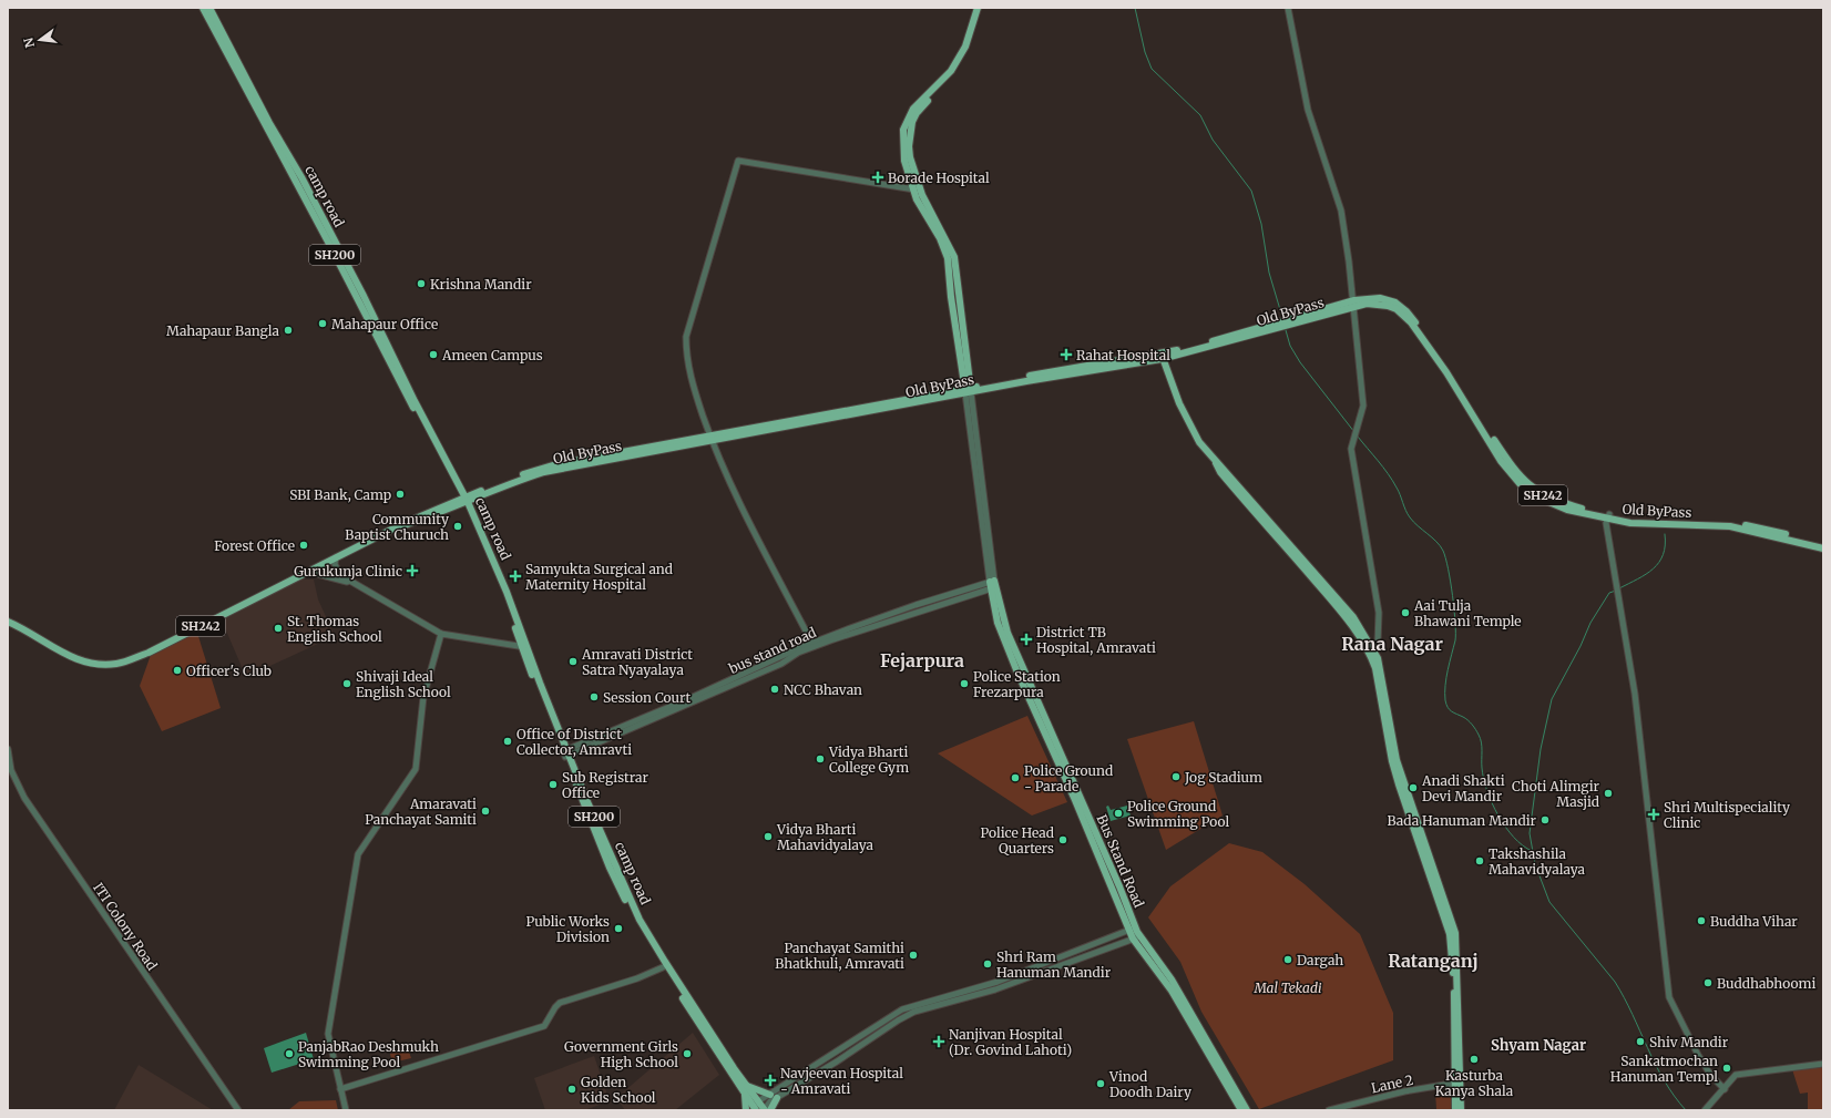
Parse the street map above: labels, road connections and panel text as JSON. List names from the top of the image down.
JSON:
{
  "streets": {
    "main road": [
      "camp road",
      "SH200",
      "Old ByPass",
      "SH242",
      "Bus Stand Road"
    ],
    "street": ["bus stand road", "ITI Colony Road", "Lane 2"]
  },
  "crossings": [
    ["camp road", "Old ByPass"],
    ["camp road", "bus stand road"],
    ["bus stand road", "Bus Stand Road"]
  ],
  "districts": [
    "Rana Nagar",
    "Fejarpura",
    "Ratanganj",
    "Shyam Nagar"
  ],
  "parks": ["Mal Tekadi"],
  "places": {
    "health": [
      "Borade Hospital",
      "Rahat Hospital",
      "Gurukunja Clinic",
      "Samyukta Surgical and Maternity Hospital",
      "District TB Hospital, Amravati",
      "Shri Multispeciality Clinic",
      "Nanjivan Hospital (Dr. Govind Lahoti)",
      "Navjeevan Hospital - Amravati"
    ],
    "other": [
      "Krishna Mandir",
      "Mahapaur Office",
      "Mahapaur Bangla",
      "Ameen Campus",
      "SBI Bank, Camp",
      "Community Baptist Churuch",
      "Forest Office",
      "Aai Tulja Bhawani Temple",
      "St. Thomas English School",
      "Amravati District Satra Nyayalaya",
      "Officer's Club",
      "Shivaji Ideal English School",
      "Police Station Frezarpura",
      "NCC Bhavan",
      "Session Court",
      "Office of District Collector, Amravti",
      "Vidya Bharti College Gym",
      "Jog Stadium",
      "Police Ground - Parade",
      "Sub Registrar Office",
      "Anadi Shakti Devi Mandir",
      "Choti Alimgir Masjid",
      "Amaravati Panchayat Samiti",
      "Police Ground Swimming Pool",
      "Bada Hanuman Mandir",
      "Vidya Bharti Mahavidyalaya",
      "Police Head Quarters",
      "Takshashila Mahavidyalaya",
      "Buddha Vihar",
      "Public Works Division",
      "Panchayat Samithi Bhatkhuli, Amravati",
      "Dargah",
      "Shri Ram Hanuman Mandir",
      "Buddhabhoomi",
      "Shiv Mandir",
      "PanjabRao Deshmukh Swimming Pool",
      "Government Girls High School",
      "Kasturba Kanya Shala",
      "Sankatmochan Hanuman Templ",
      "Vinod Doodh Dairy",
      "Golden Kids School"
    ]
  },
  "north": "left"
}
